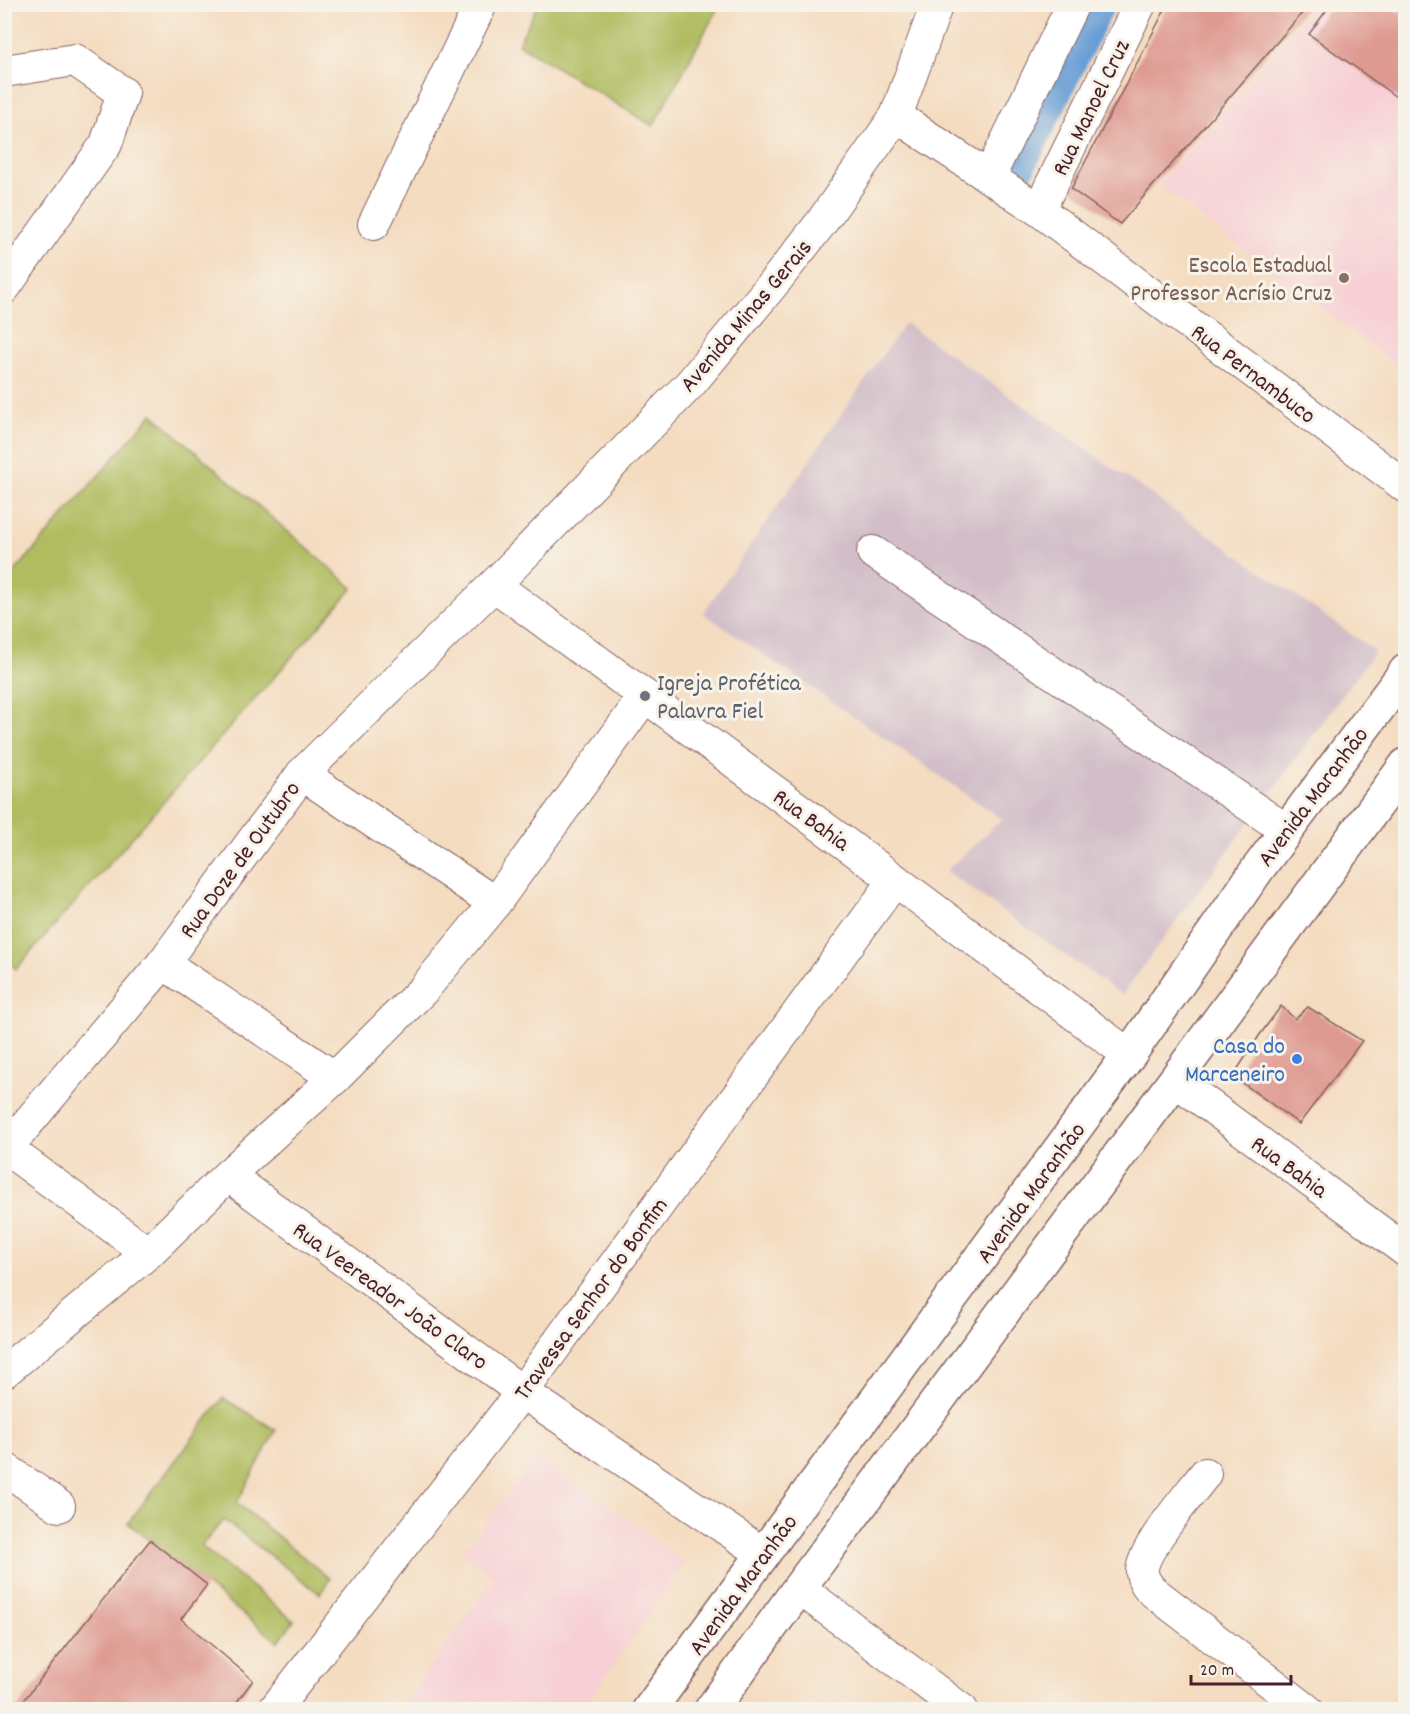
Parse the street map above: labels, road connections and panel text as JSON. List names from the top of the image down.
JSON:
{
  "streets": {
    "main road": ["Avenida Maranhão"],
    "street": [
      "Rua Manoel Cruz",
      "Avenida Minas Gerais",
      "Rua Pernambuco",
      "Rua Bahia",
      "Rua Doze de Outubro",
      "Rua Veereador João Claro",
      "Travessa Senhor do Bonfim"
    ]
  },
  "crossings": [
    ["Rua Manoel Cruz", "Rua Pernambuco"],
    ["Avenida Minas Gerais", "Rua Pernambuco"],
    ["Avenida Minas Gerais", "Rua Bahia"],
    ["Avenida Minas Gerais", "Rua Doze de Outubro"],
    ["Avenida Maranhão", "Rua Bahia"],
    ["Avenida Maranhão", "Rua Veereador João Claro"],
    ["Rua Bahia", "Rua Doze de Outubro"],
    ["Rua Bahia", "Travessa Senhor do Bonfim"],
    ["Rua Veereador João Claro", "Travessa Senhor do Bonfim"]
  ],
  "places": ["Escola Estadual Professor Acrísio Cruz", "Igreja Profética Palavra Fiel", "Casa do Marceneiro"],
  "scale_bar": "20 m"
}
